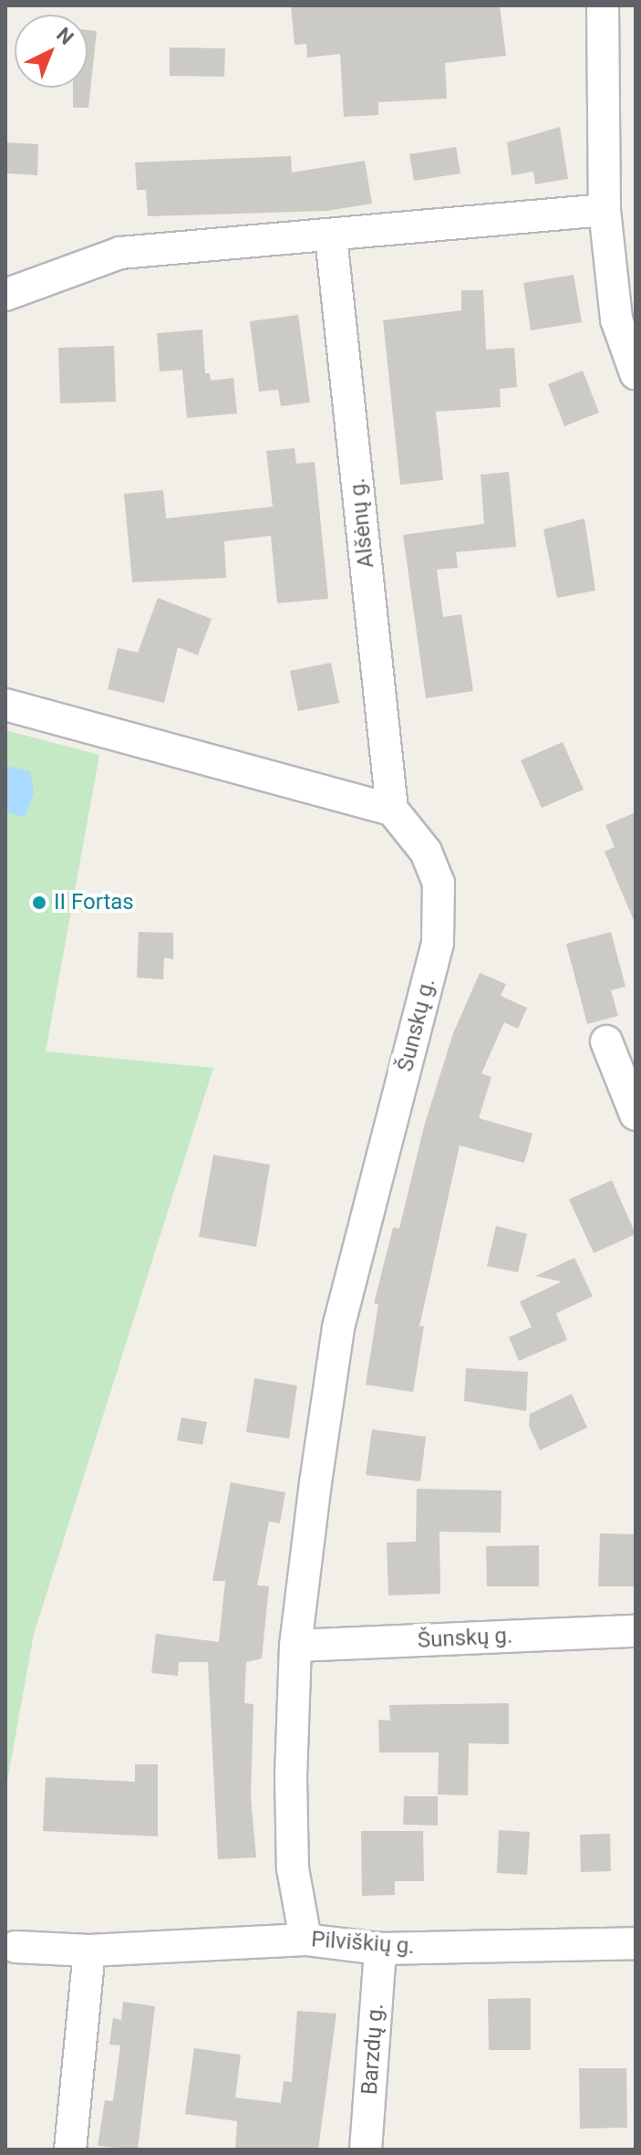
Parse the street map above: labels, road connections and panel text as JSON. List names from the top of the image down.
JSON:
{
  "streets": {
    "street": [
      "Alšėnų g.",
      "Šunskų g.",
      "Pilviškių g.",
      "Barzdų g."
    ]
  },
  "crossings": [
    ["Alšėnų g.", "Šunskų g."],
    ["Šunskų g.", "Pilviškių g."],
    ["Pilviškių g.", "Barzdų g."]
  ],
  "places": ["II Fortas"],
  "north": "top right"
}
